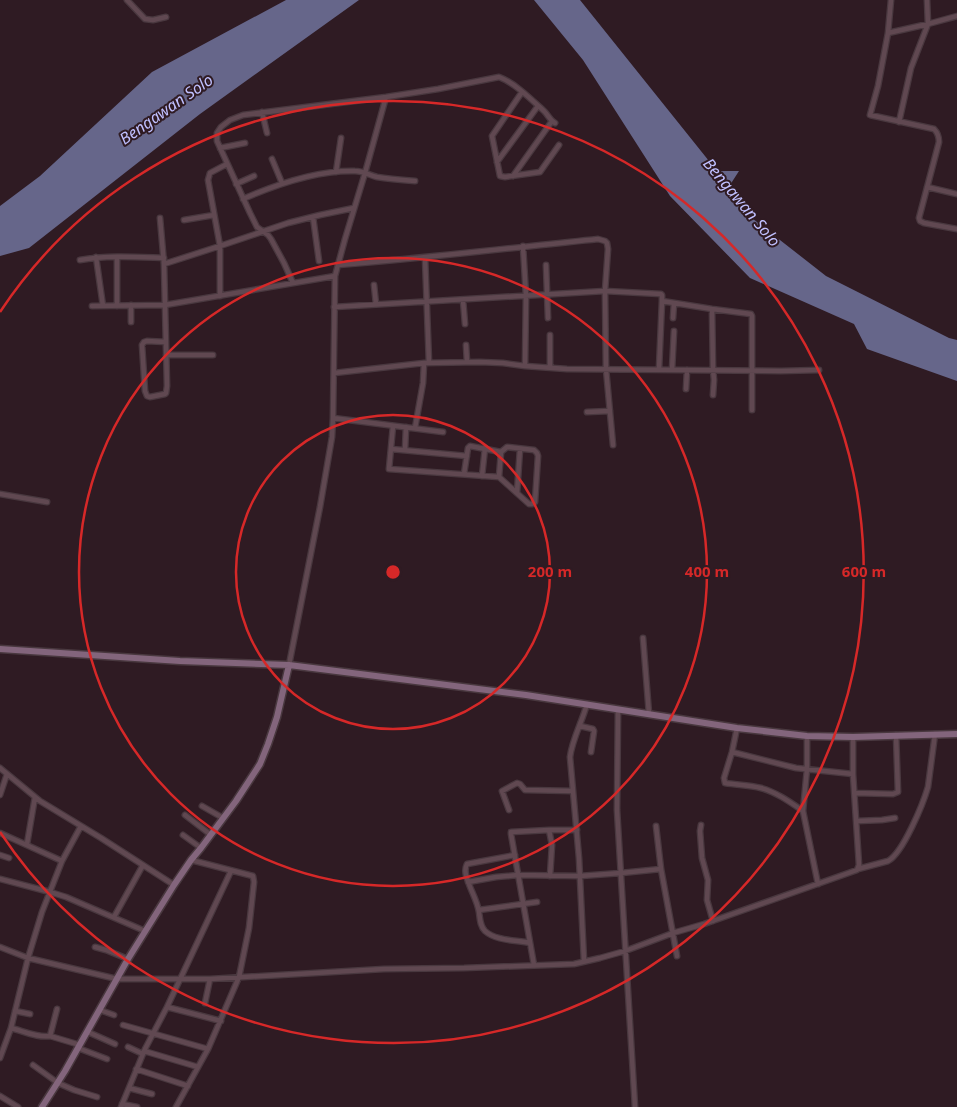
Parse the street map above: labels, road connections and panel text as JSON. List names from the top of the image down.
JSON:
{
  "water": ["Bengawan Solo"],
  "rings": ["200 m", "400 m", "600 m"]
}
